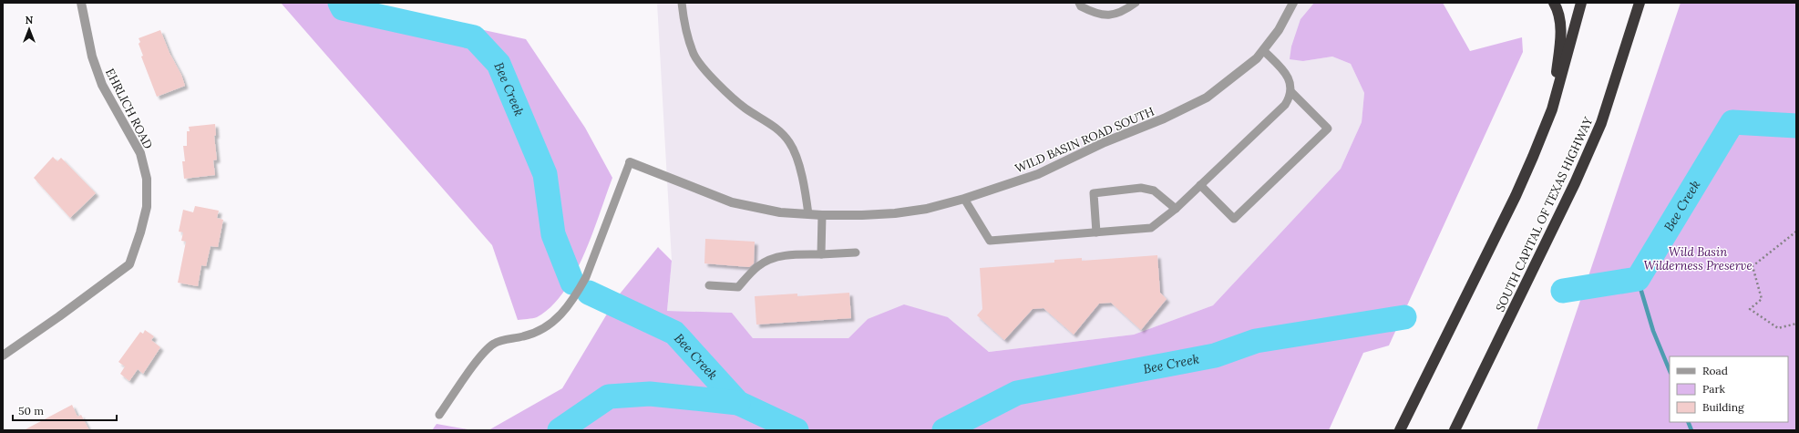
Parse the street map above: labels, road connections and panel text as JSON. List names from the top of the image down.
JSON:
{
  "streets": {
    "highway": ["SOUTH CAPITAL OF TEXAS HIGHWAY"],
    "street": ["EHRLICH ROAD", "WILD BASIN ROAD SOUTH"]
  },
  "water": ["Bee Creek"],
  "parks": ["Wild Basin Wilderness Preserve"],
  "legend": ["Road", "Park", "Building"],
  "scale_bar": "50 m",
  "north": "top"
}
